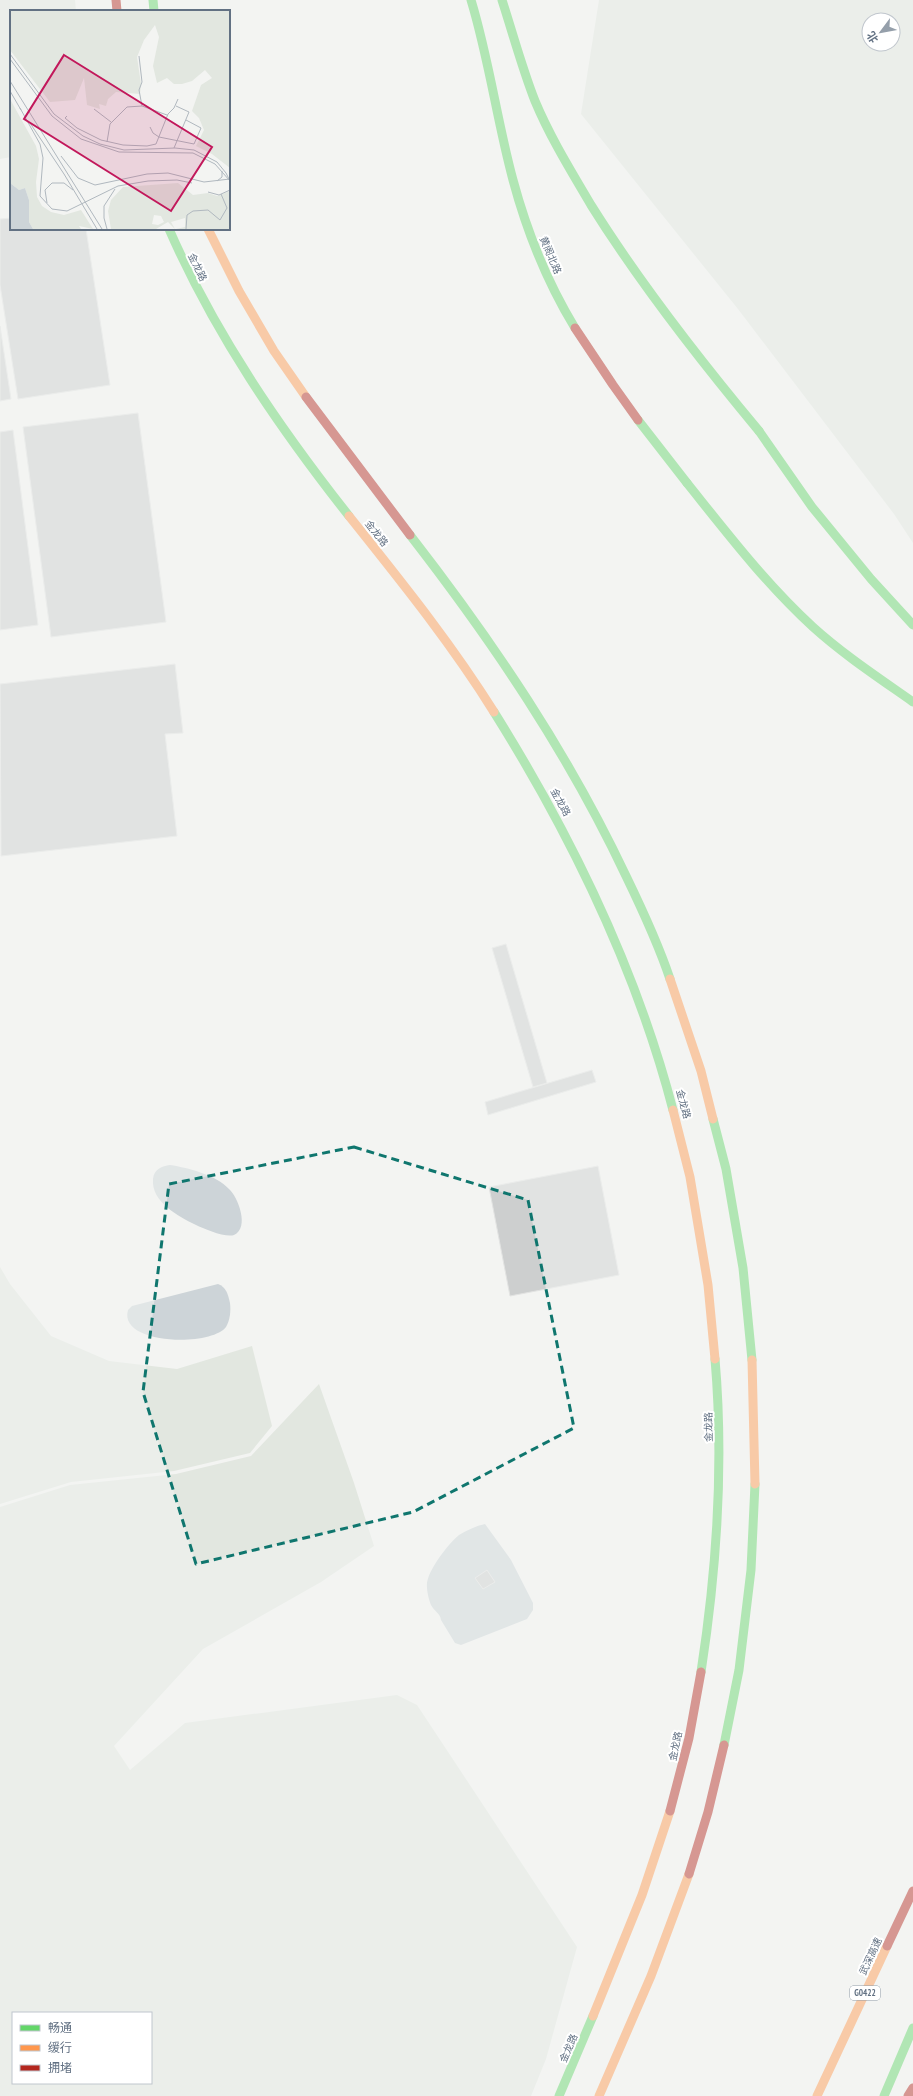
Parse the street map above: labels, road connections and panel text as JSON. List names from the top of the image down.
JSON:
{
  "streets": {
    "main road": [
      "黄阁北路",
      "金龙路",
      "武深高速",
      "G0422"
    ]
  },
  "legend": ["畅通", "缓行", "拥堵"],
  "north": "bottom left"
}
